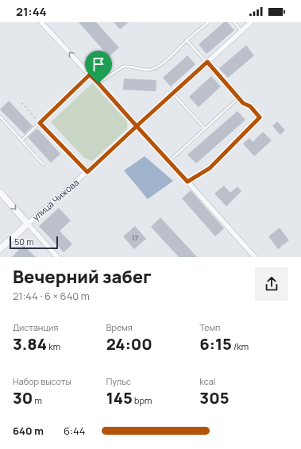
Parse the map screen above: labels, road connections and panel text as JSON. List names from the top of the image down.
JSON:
{
  "streets": {
    "street": ["улица Чижова"]
  },
  "house_numbers": ["17"],
  "scale_bar": "50 m",
  "page": {
    "status": "21:44",
    "scale": "50 m",
    "heading": ["Вечерний забег", "21:44 · 6 × 640 m"],
    "stats": [
      ["Дистанция", "3.84 km"],
      ["Время", "24:00"],
      ["Темп", "6:15 /km"],
      ["Набор высоты", "30 m"],
      ["Пульс", "145 bpm"],
      ["kcal", "305"]
    ],
    "list": [
      {
        "name": "640 m",
        "note": "6:44"
      }
    ]
  }
}
